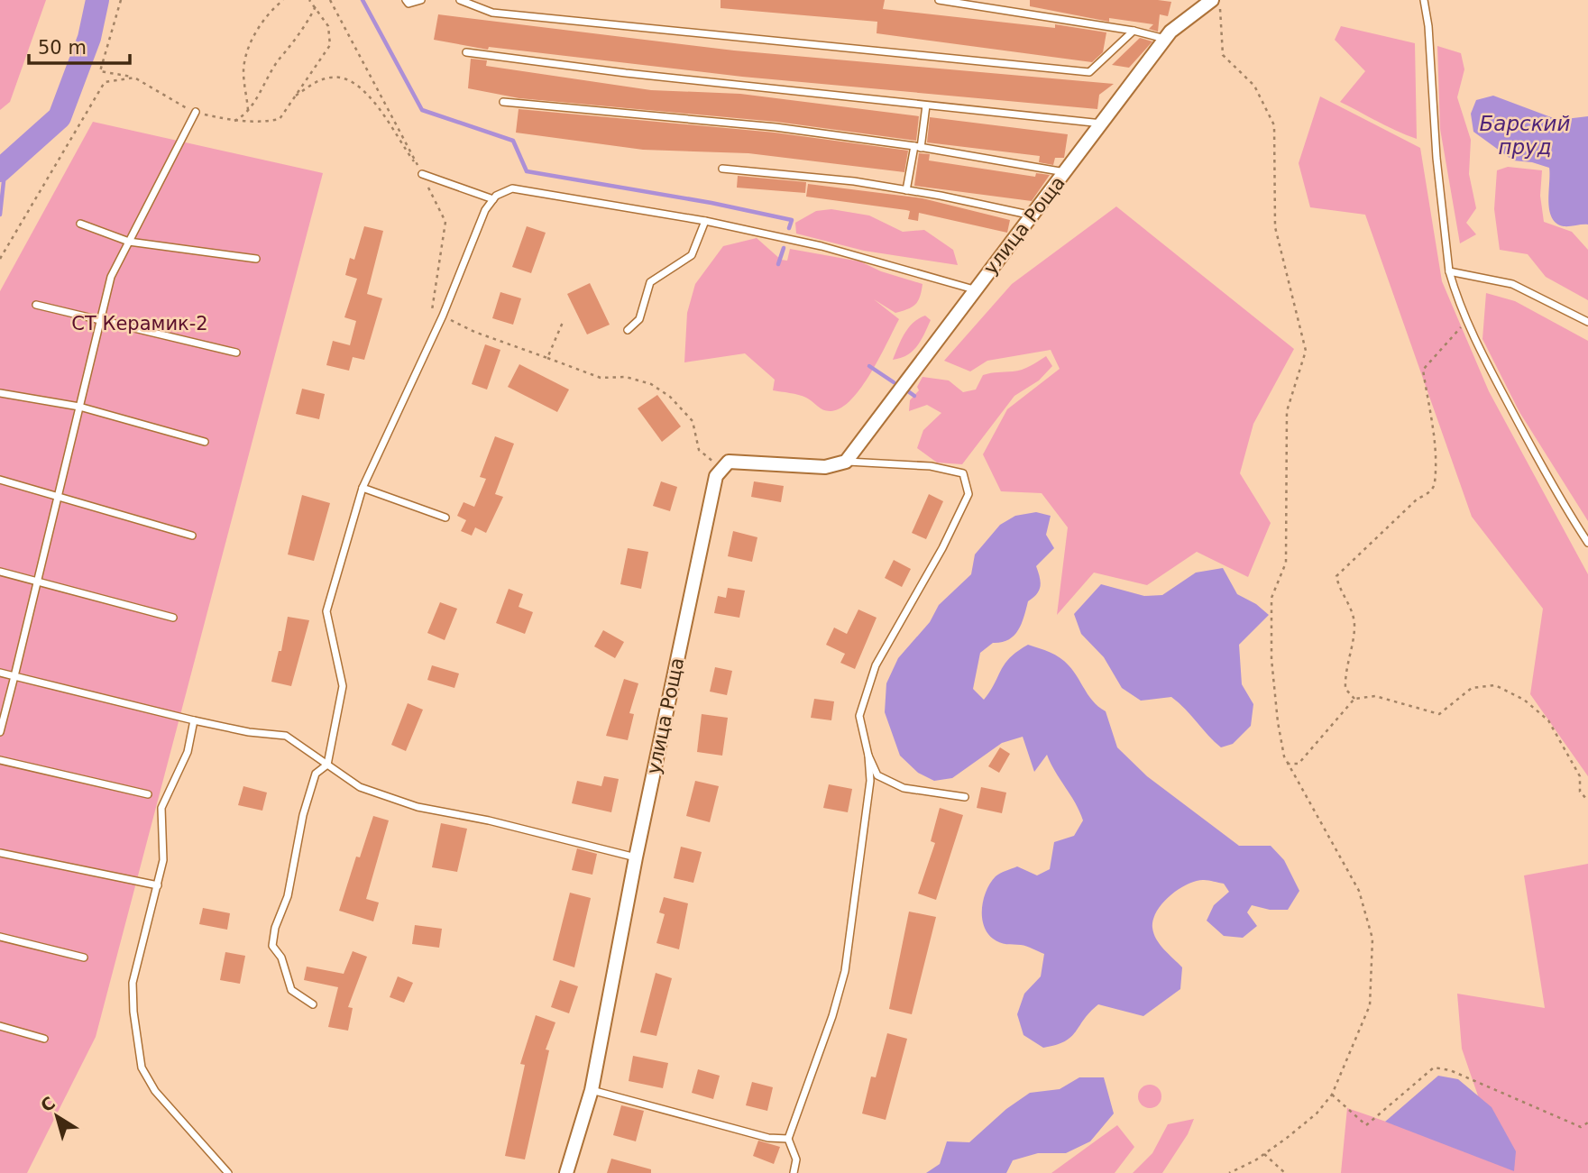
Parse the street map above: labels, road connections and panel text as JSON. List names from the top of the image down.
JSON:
{
  "streets": {
    "street": ["улица Роща"]
  },
  "water": ["Барский пруд"],
  "parks": ["СТ Керамик-2"],
  "scale_bar": "50 m",
  "north": "top left"
}
